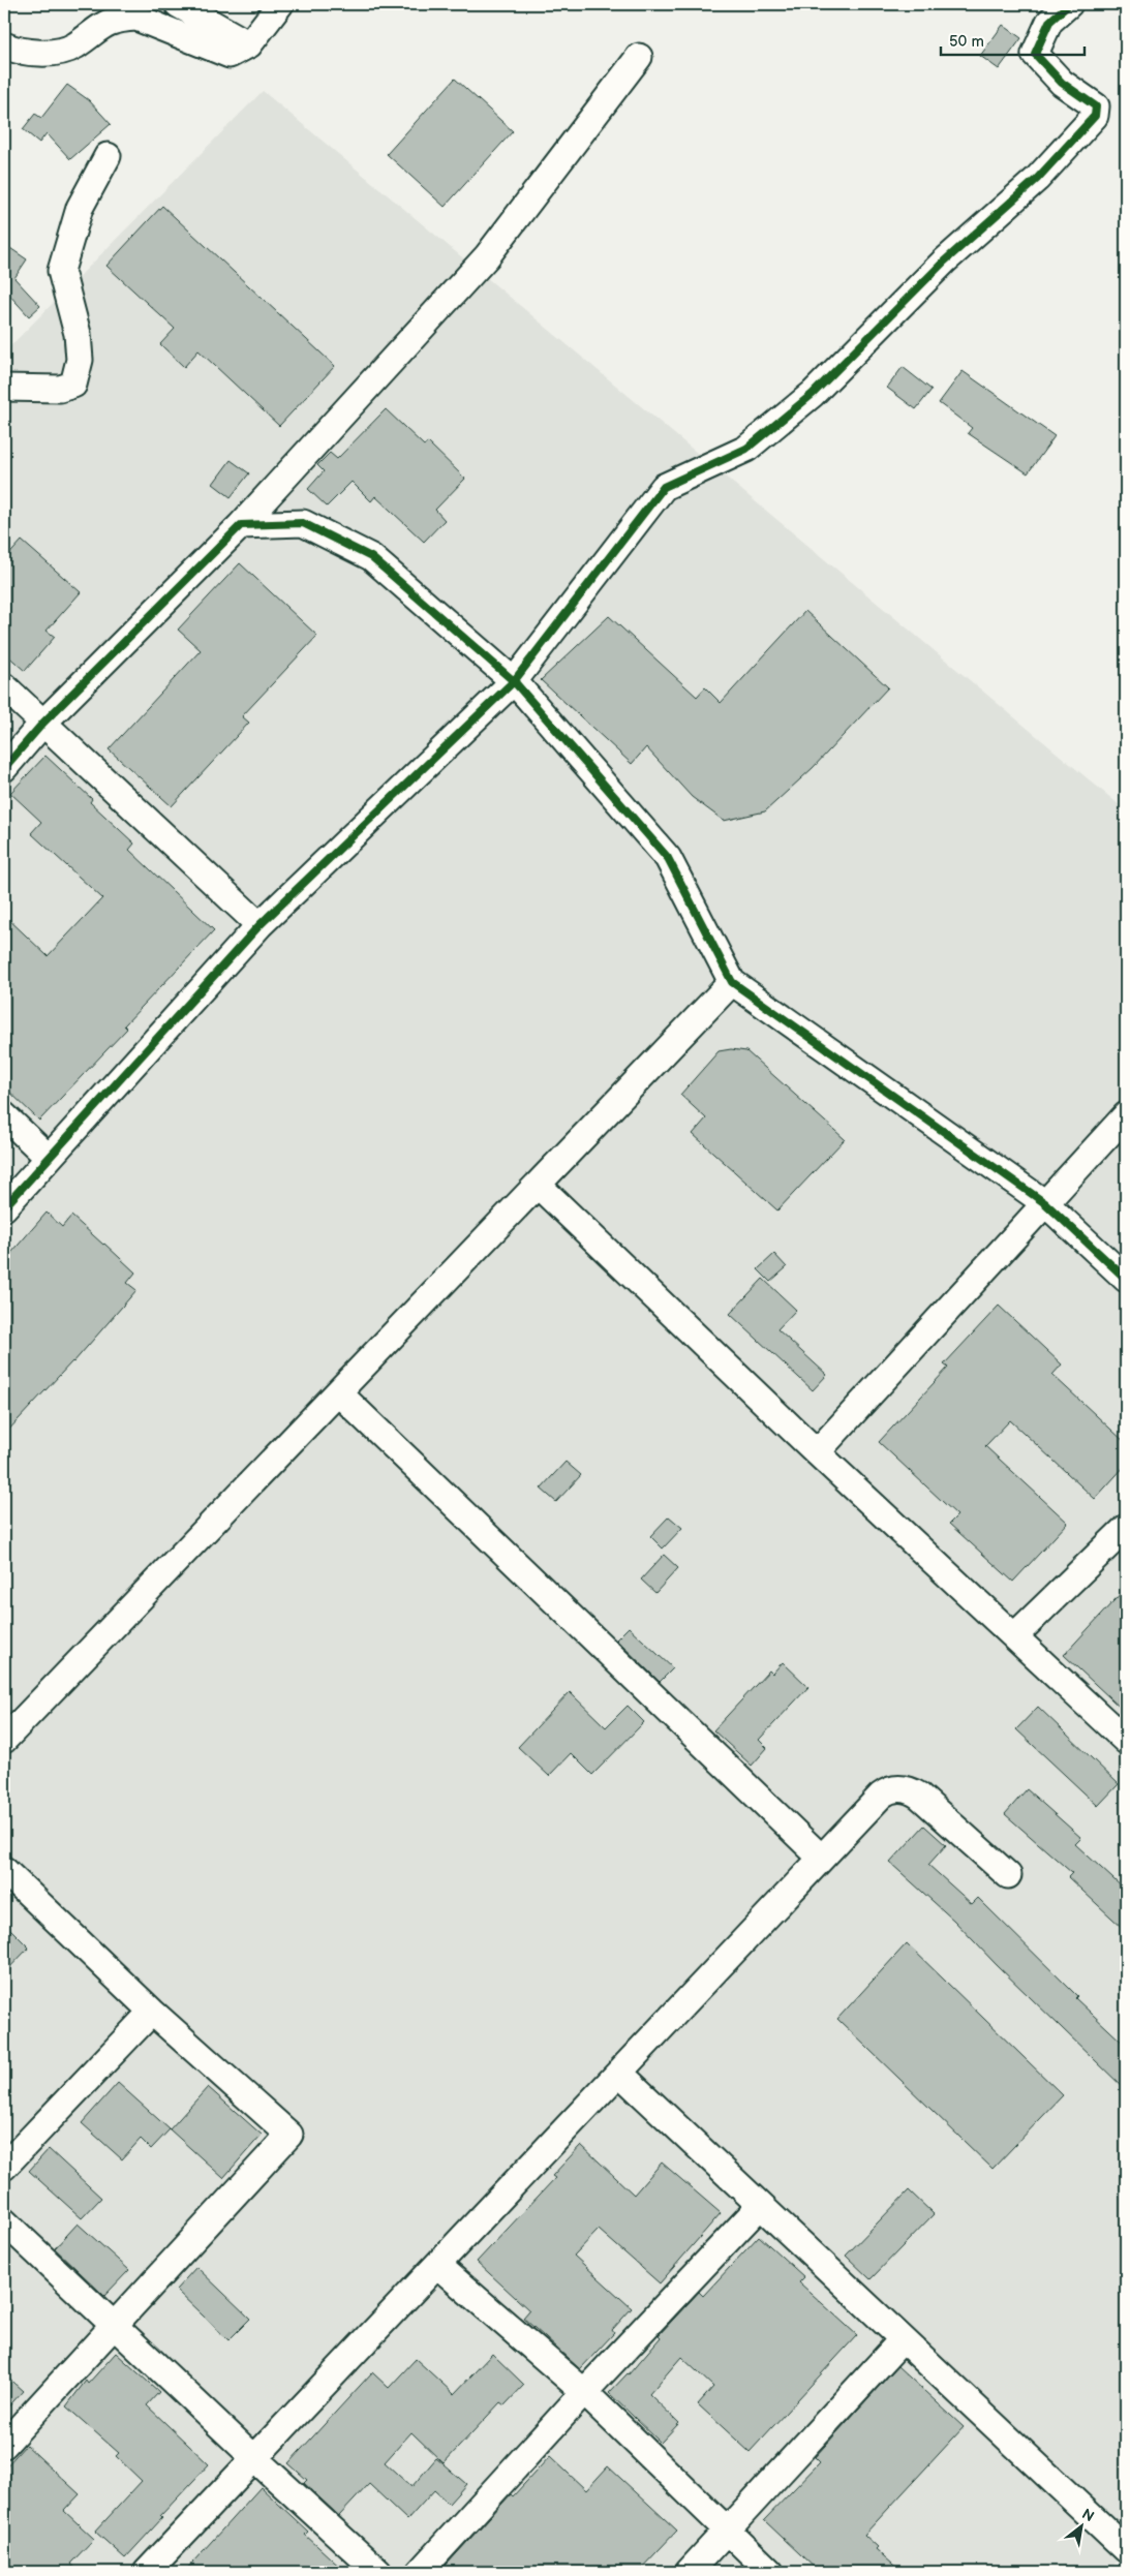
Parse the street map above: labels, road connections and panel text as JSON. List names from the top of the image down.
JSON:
{
  "scale_bar": "50 m",
  "north": "top right"
}
